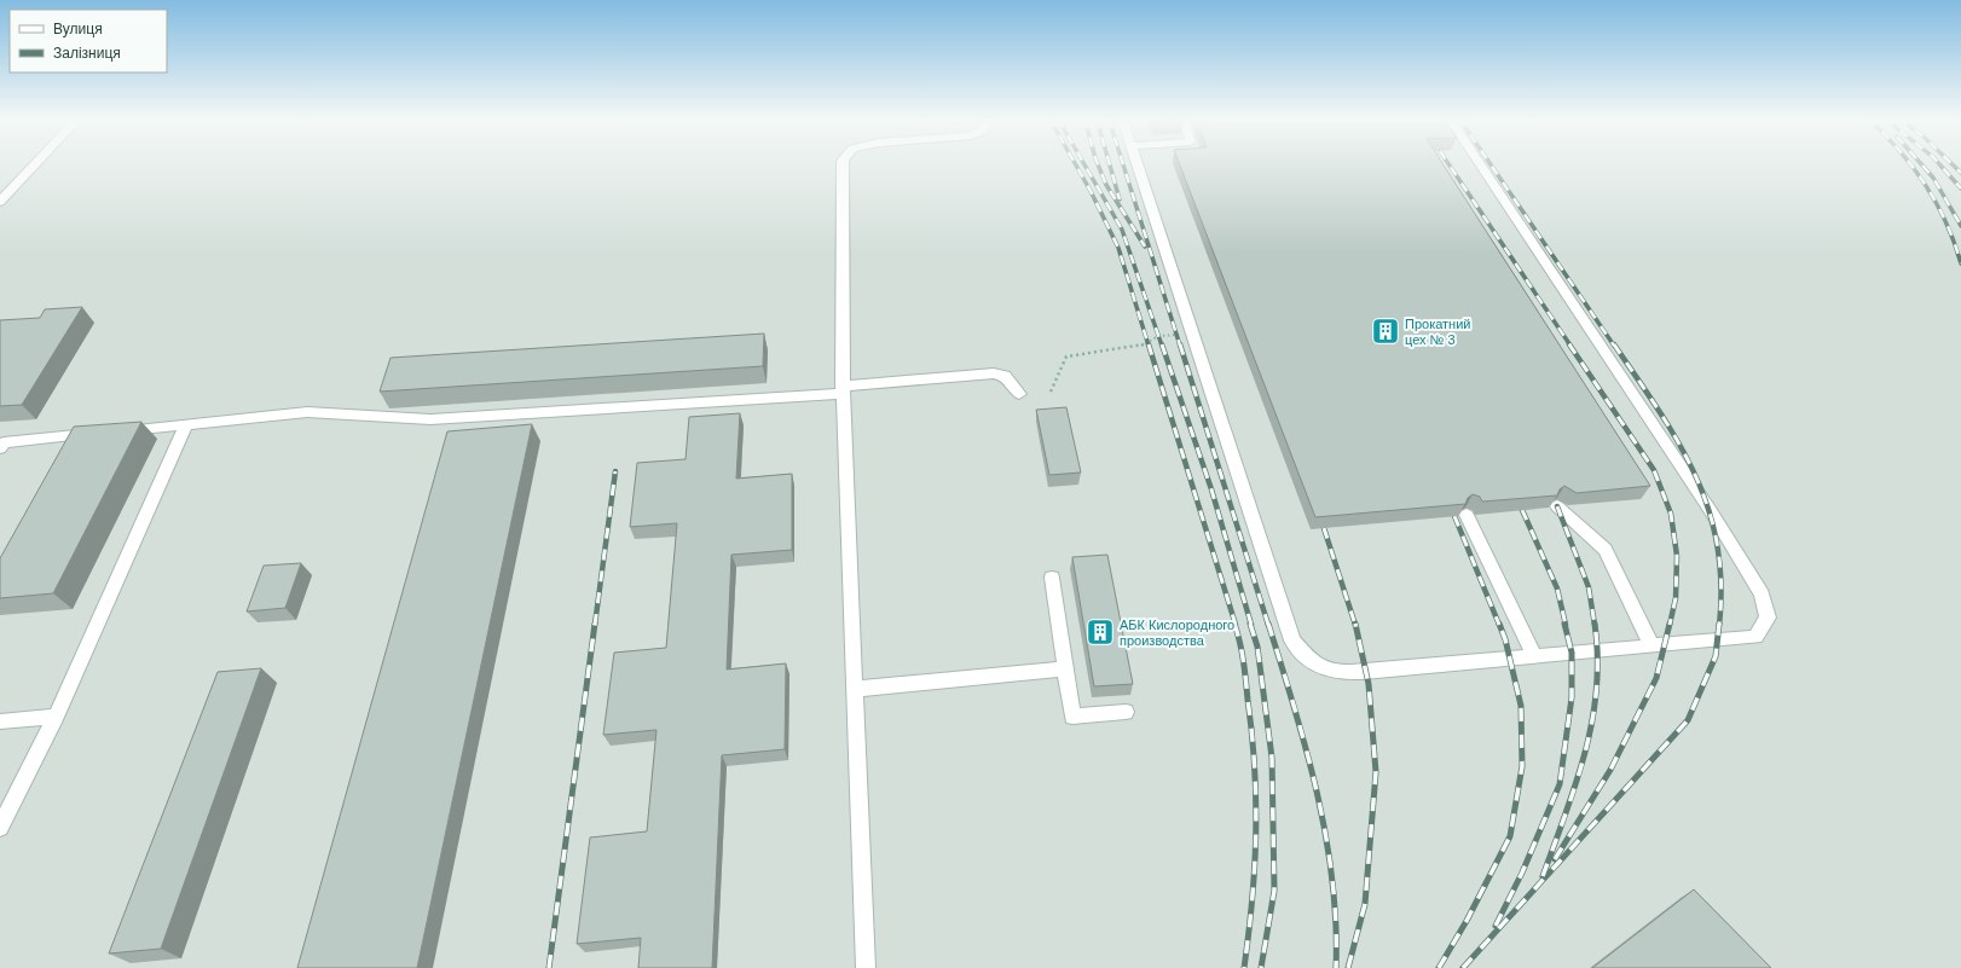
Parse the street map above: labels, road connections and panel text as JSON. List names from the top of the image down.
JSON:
{
  "places": {
    "building": ["Прокатний цех № 3", "АБК Кислородного производства"]
  },
  "legend": ["Вулиця", "Залізниця"]
}
